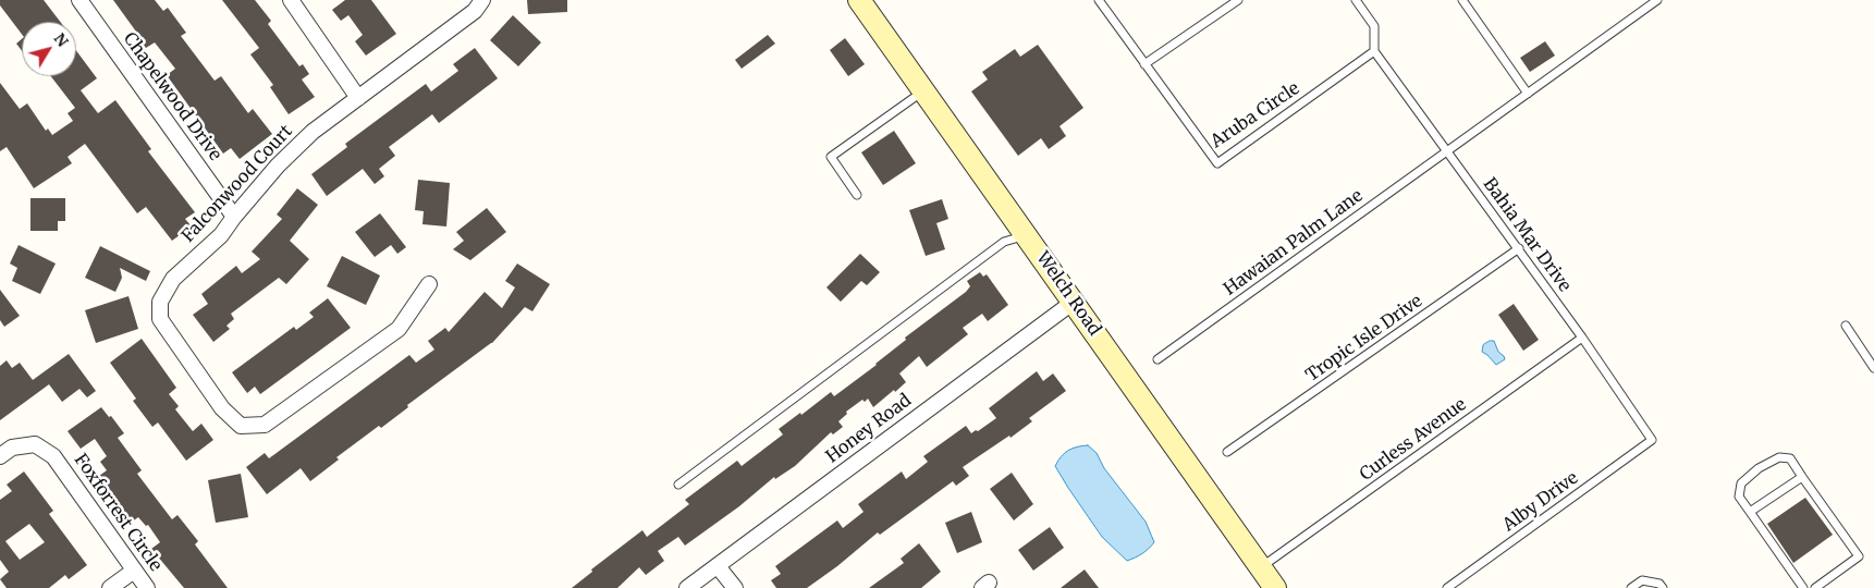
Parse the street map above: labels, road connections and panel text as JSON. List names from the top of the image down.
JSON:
{
  "streets": {
    "street": [
      "Chapelwood Drive",
      "Falconwood Court",
      "Welch Road",
      "Honey Road",
      "Foxforrest Circle"
    ],
    "lane": [
      "Aruba Circle",
      "Bahia Mar Drive",
      "Hawaian Palm Lane",
      "Tropic Isle Drive",
      "Curless Avenue",
      "Alby Drive"
    ]
  },
  "crossings": [
    ["Chapelwood Drive", "Falconwood Court"],
    ["Aruba Circle", "Bahia Mar Drive"],
    ["Bahia Mar Drive", "Hawaian Palm Lane"],
    ["Bahia Mar Drive", "Tropic Isle Drive"],
    ["Bahia Mar Drive", "Curless Avenue"],
    ["Bahia Mar Drive", "Alby Drive"],
    ["Welch Road", "Honey Road"],
    ["Welch Road", "Curless Avenue"]
  ],
  "north": "top right"
}
